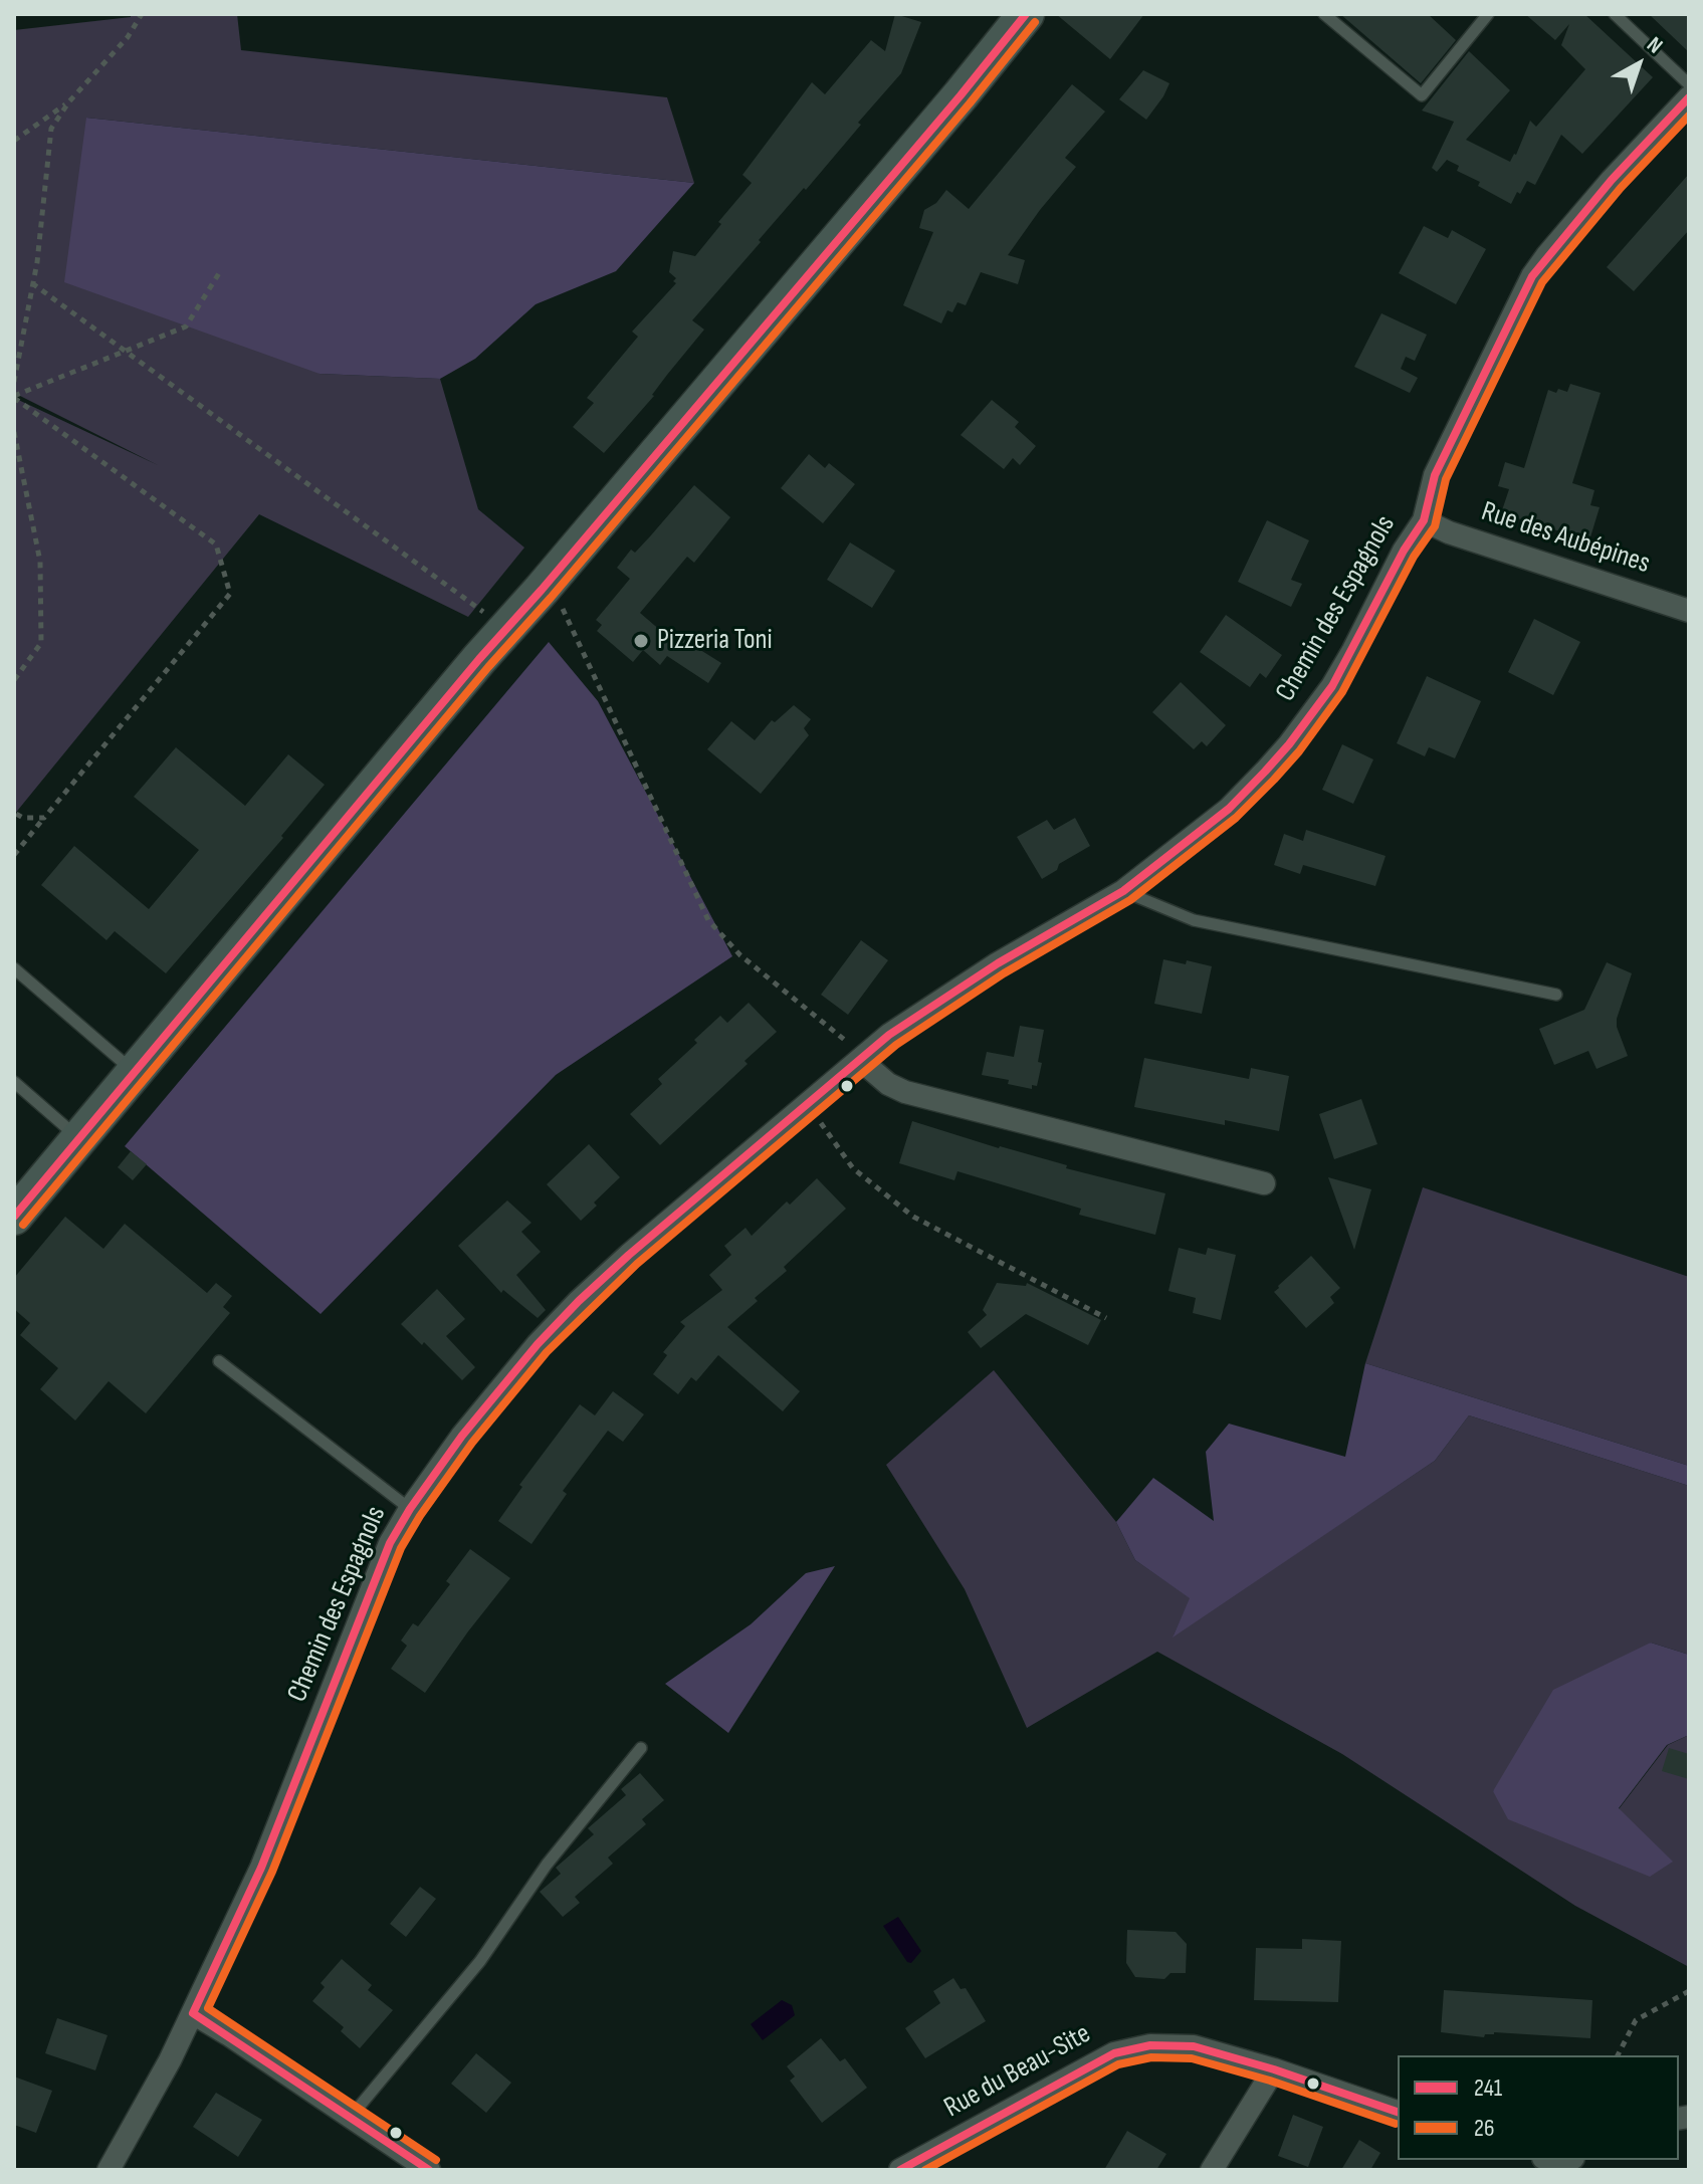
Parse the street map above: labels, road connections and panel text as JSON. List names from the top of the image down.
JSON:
{
  "streets": {
    "street": ["Rue des Aubépines", "Chemin des Espagnols", "Rue du Beau-Site"]
  },
  "crossings": [
    ["Rue des Aubépines", "Chemin des Espagnols"]
  ],
  "places": ["Pizzeria Toni"],
  "lines": ["transit line 241", "transit line 26"],
  "legend": ["241", "26"],
  "north": "top right"
}
